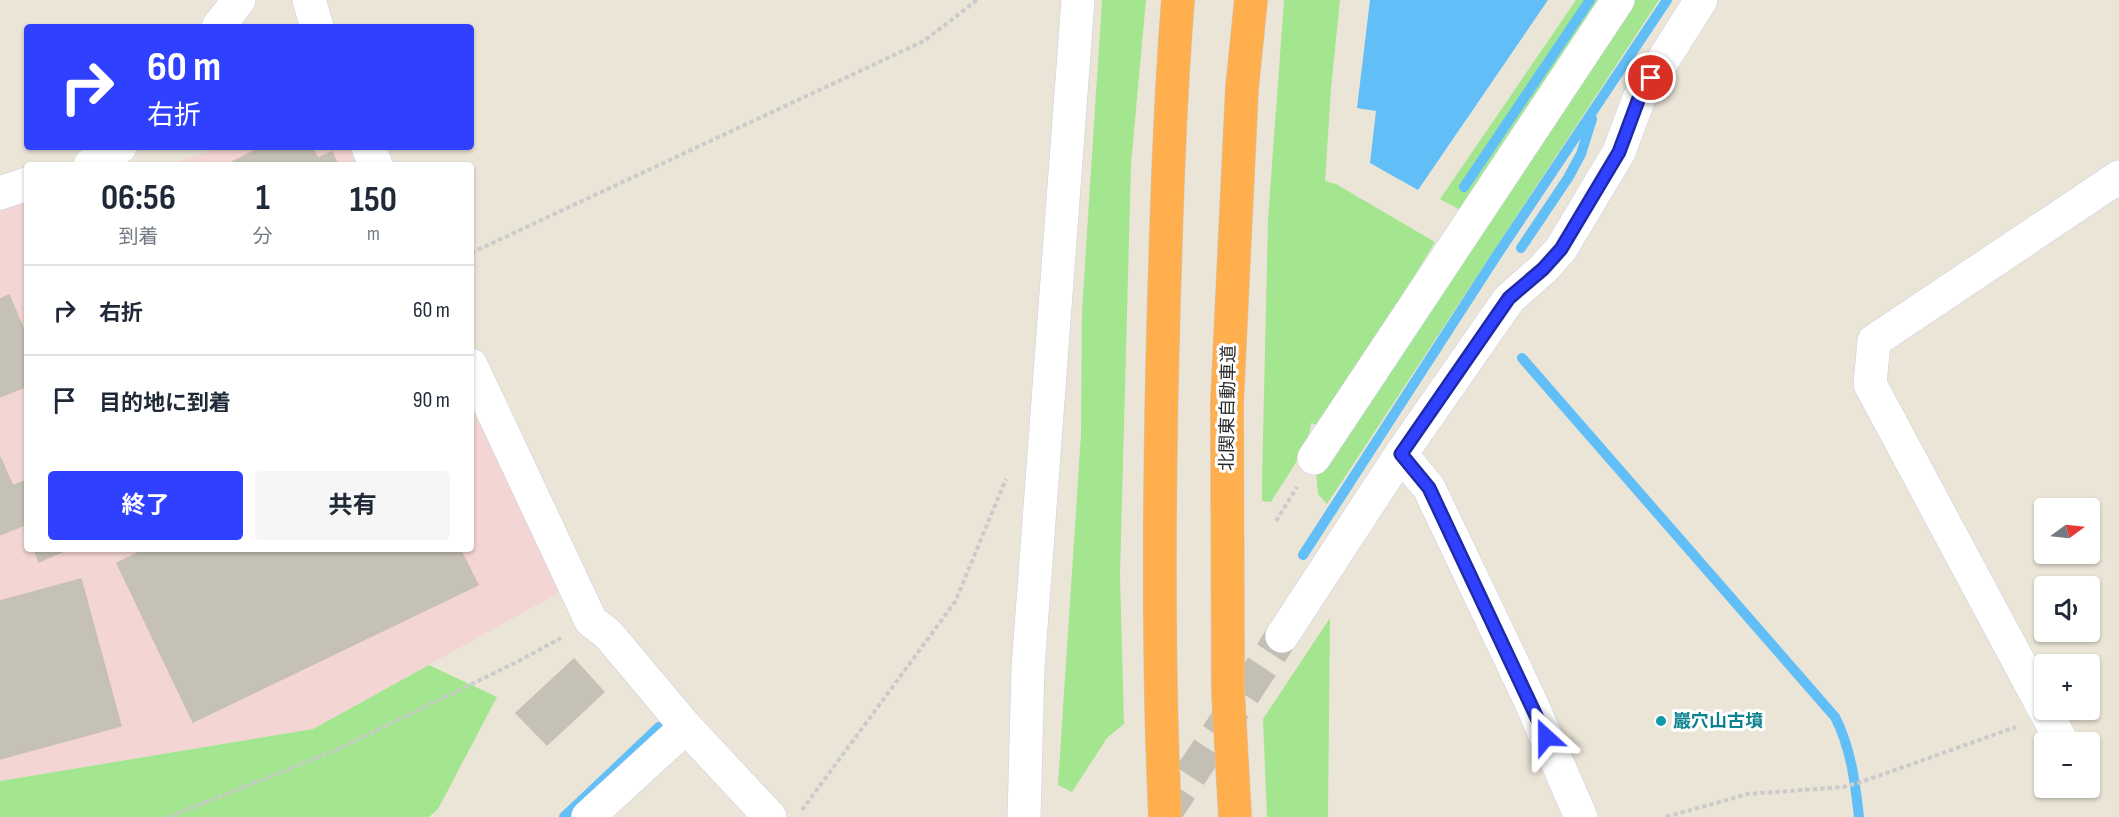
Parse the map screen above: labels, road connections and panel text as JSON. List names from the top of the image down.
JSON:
{
  "streets": {
    "highway": ["北関東自動車道"]
  },
  "places": ["巖穴山古墳"],
  "north": "right",
  "page": {
    "turn": ["60 m", "右折"],
    "eta": [
      "06:56",
      "到着",
      "1",
      "分",
      "150",
      "m"
    ],
    "list": [
      {
        "name": "右折",
        "value": "60 m"
      },
      {
        "name": "目的地に到着",
        "value": "90 m"
      }
    ],
    "buttons": ["終了", "共有"],
    "map_buttons": ["+", "−"]
  }
}
